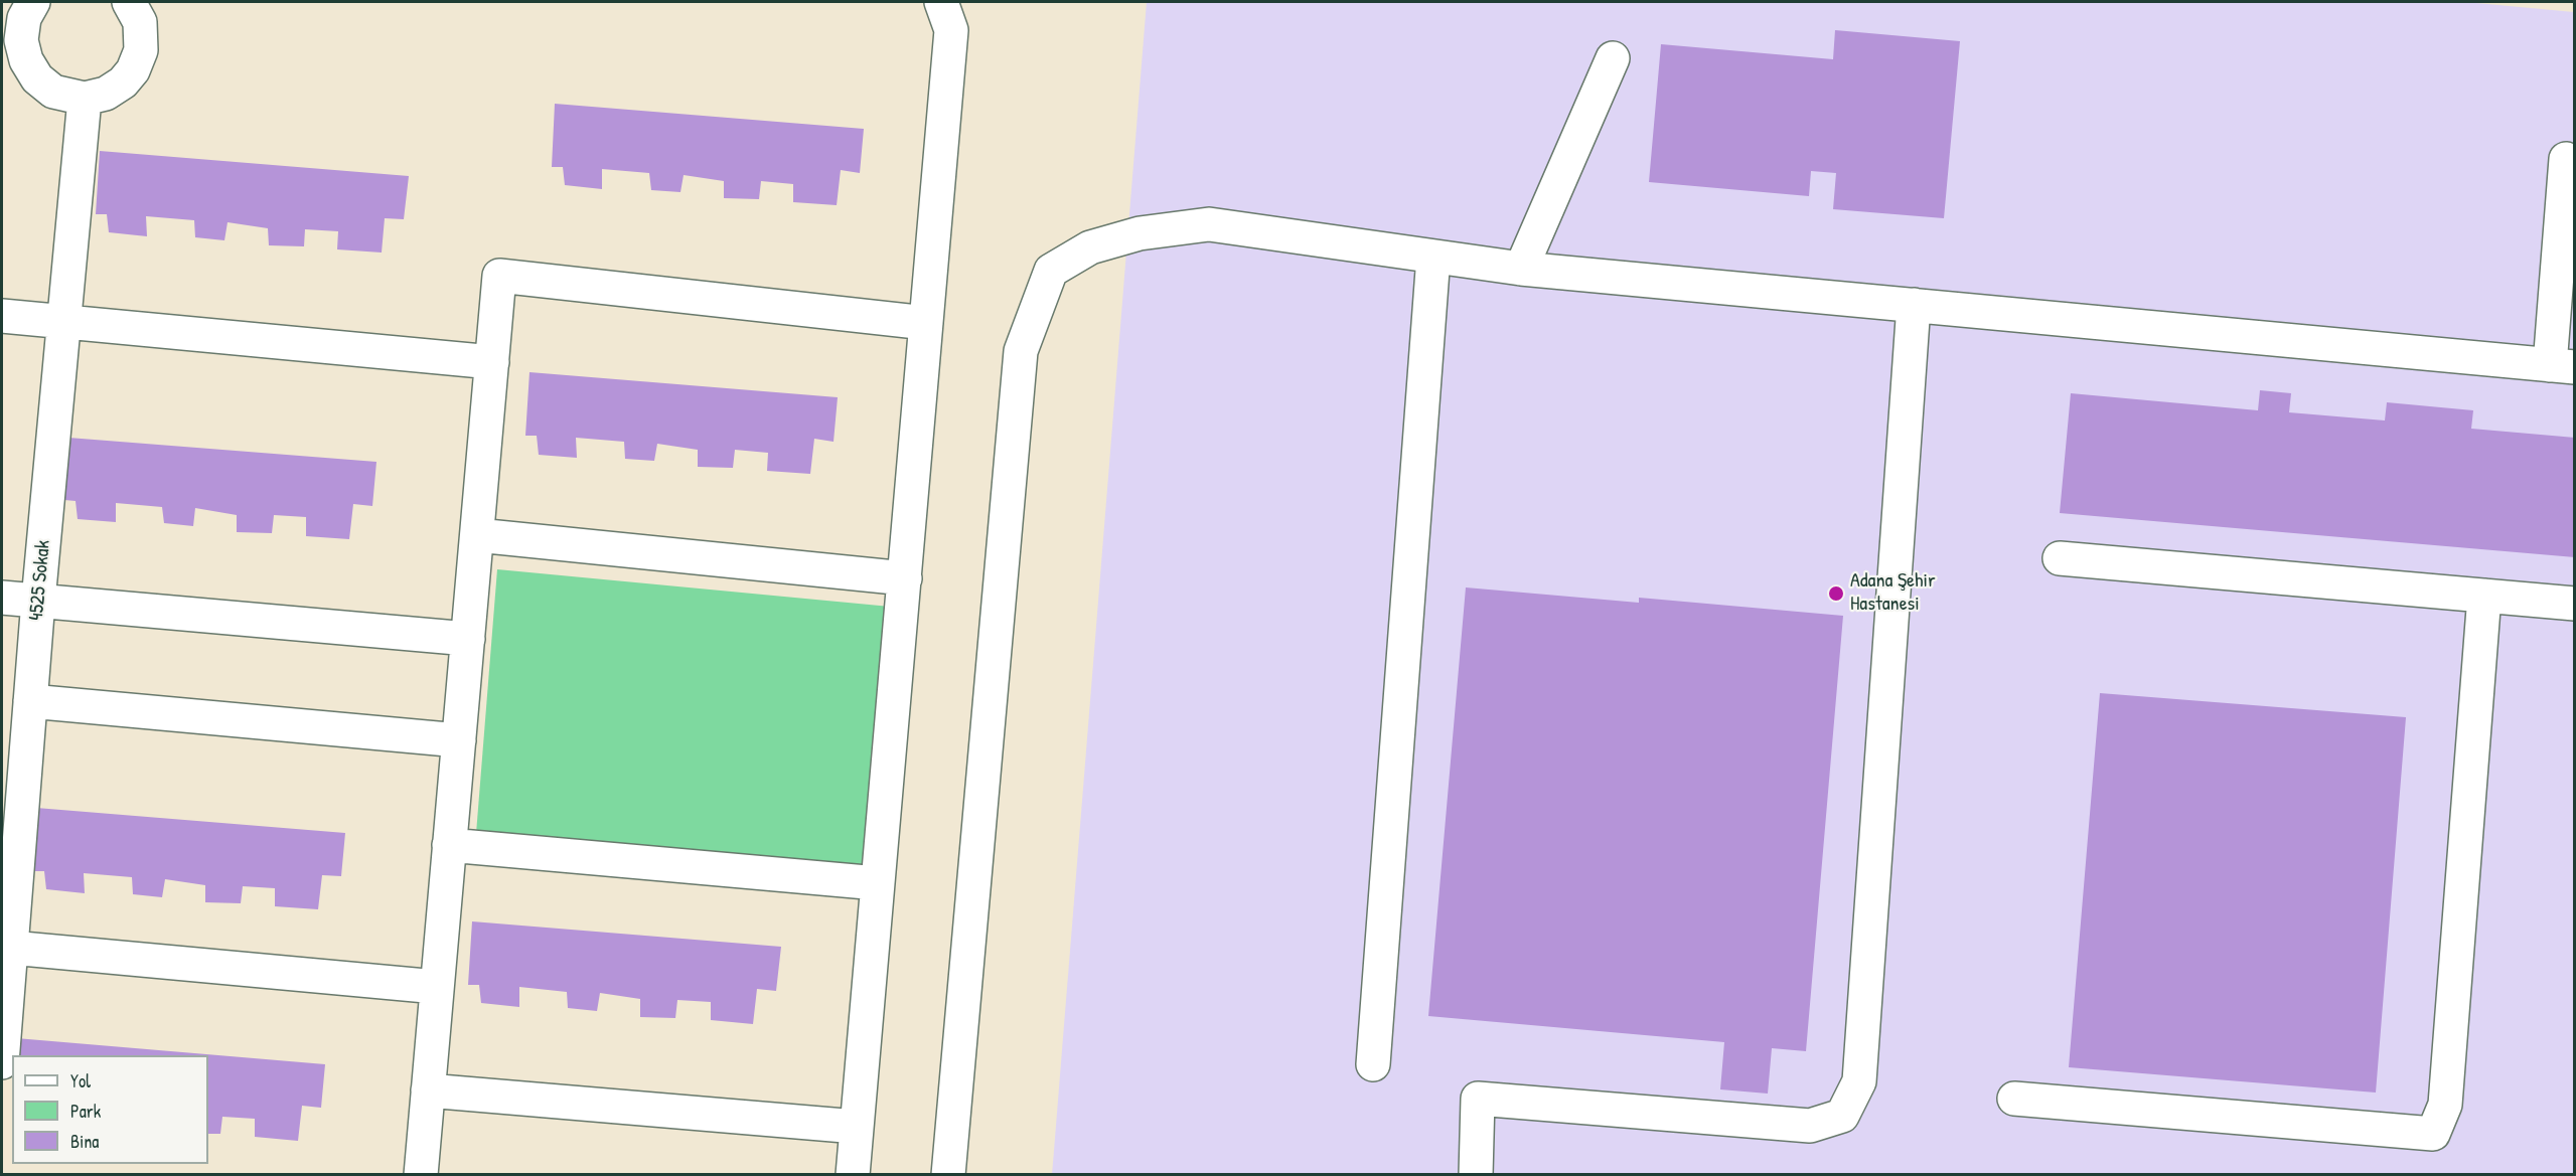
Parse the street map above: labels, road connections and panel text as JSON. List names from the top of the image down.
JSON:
{
  "streets": {
    "street": ["4525 Sokak"]
  },
  "places": ["Adana Şehir Hastanesi"],
  "legend": ["Yol", "Park", "Bina"]
}
